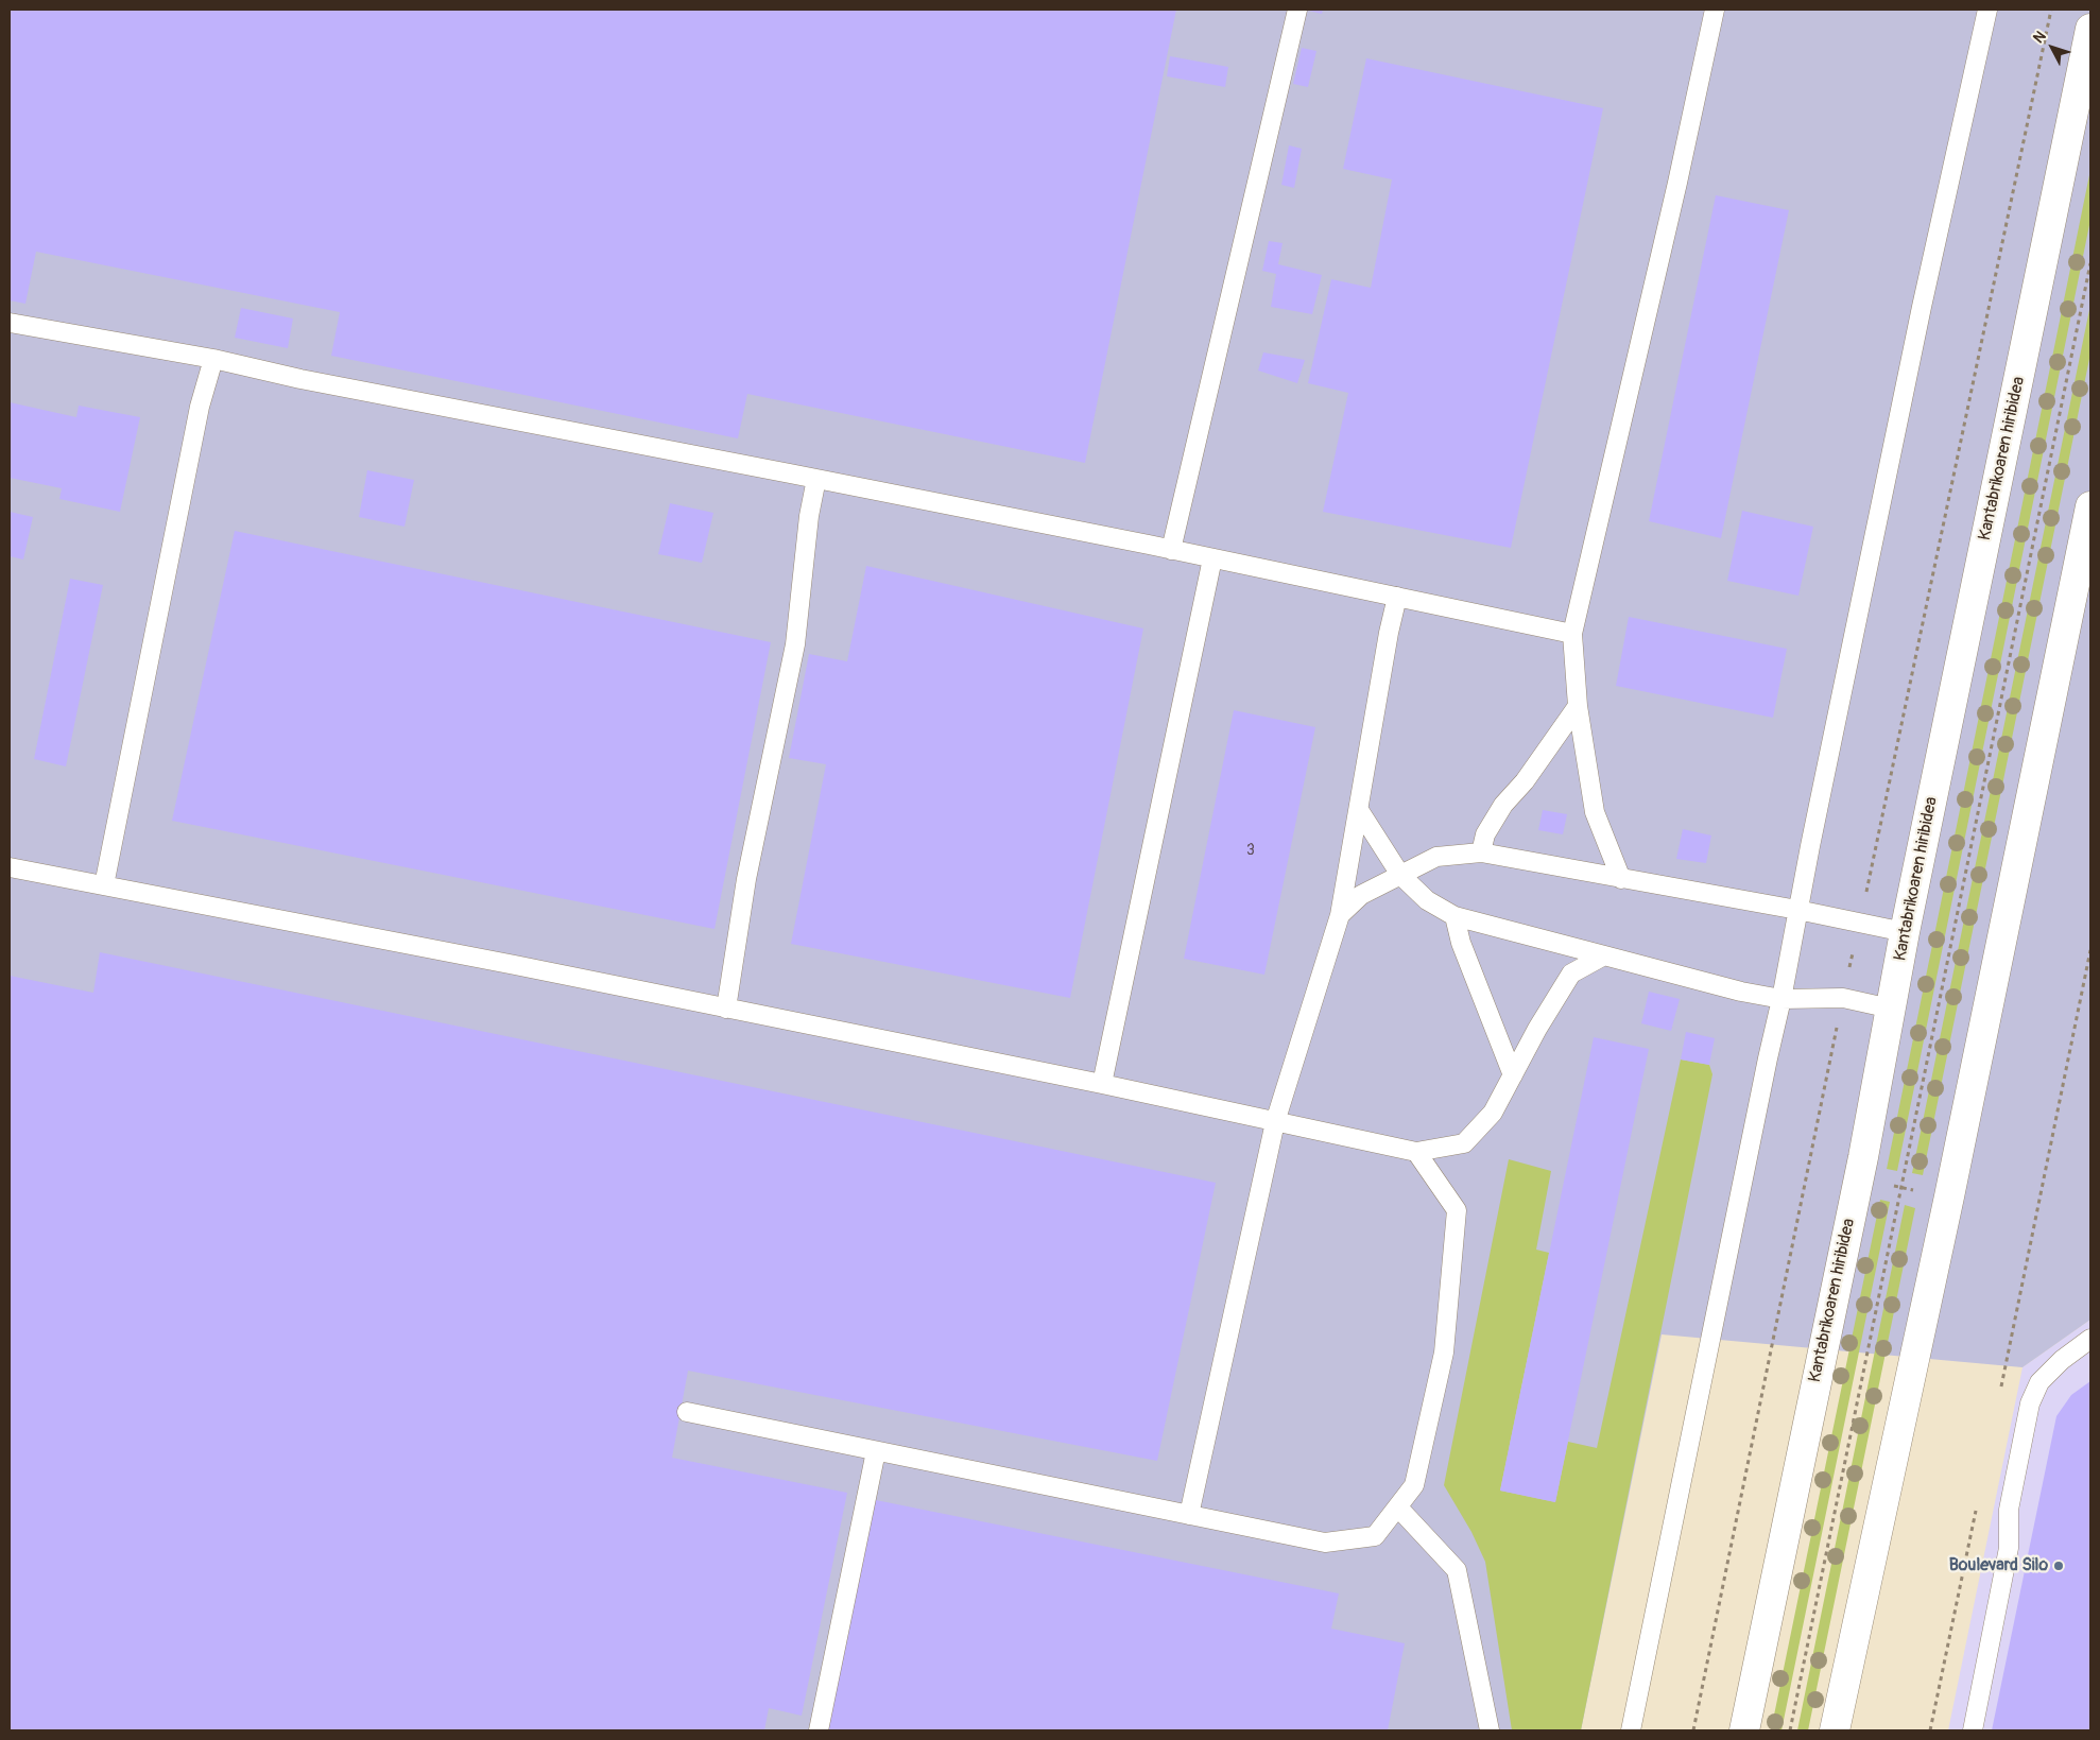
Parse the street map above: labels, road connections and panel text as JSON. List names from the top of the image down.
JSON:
{
  "streets": {
    "main road": ["Kantabrikoaren hiribidea"]
  },
  "places": ["Boulevard Silo"],
  "house_numbers": ["3"],
  "north": "top left"
}
